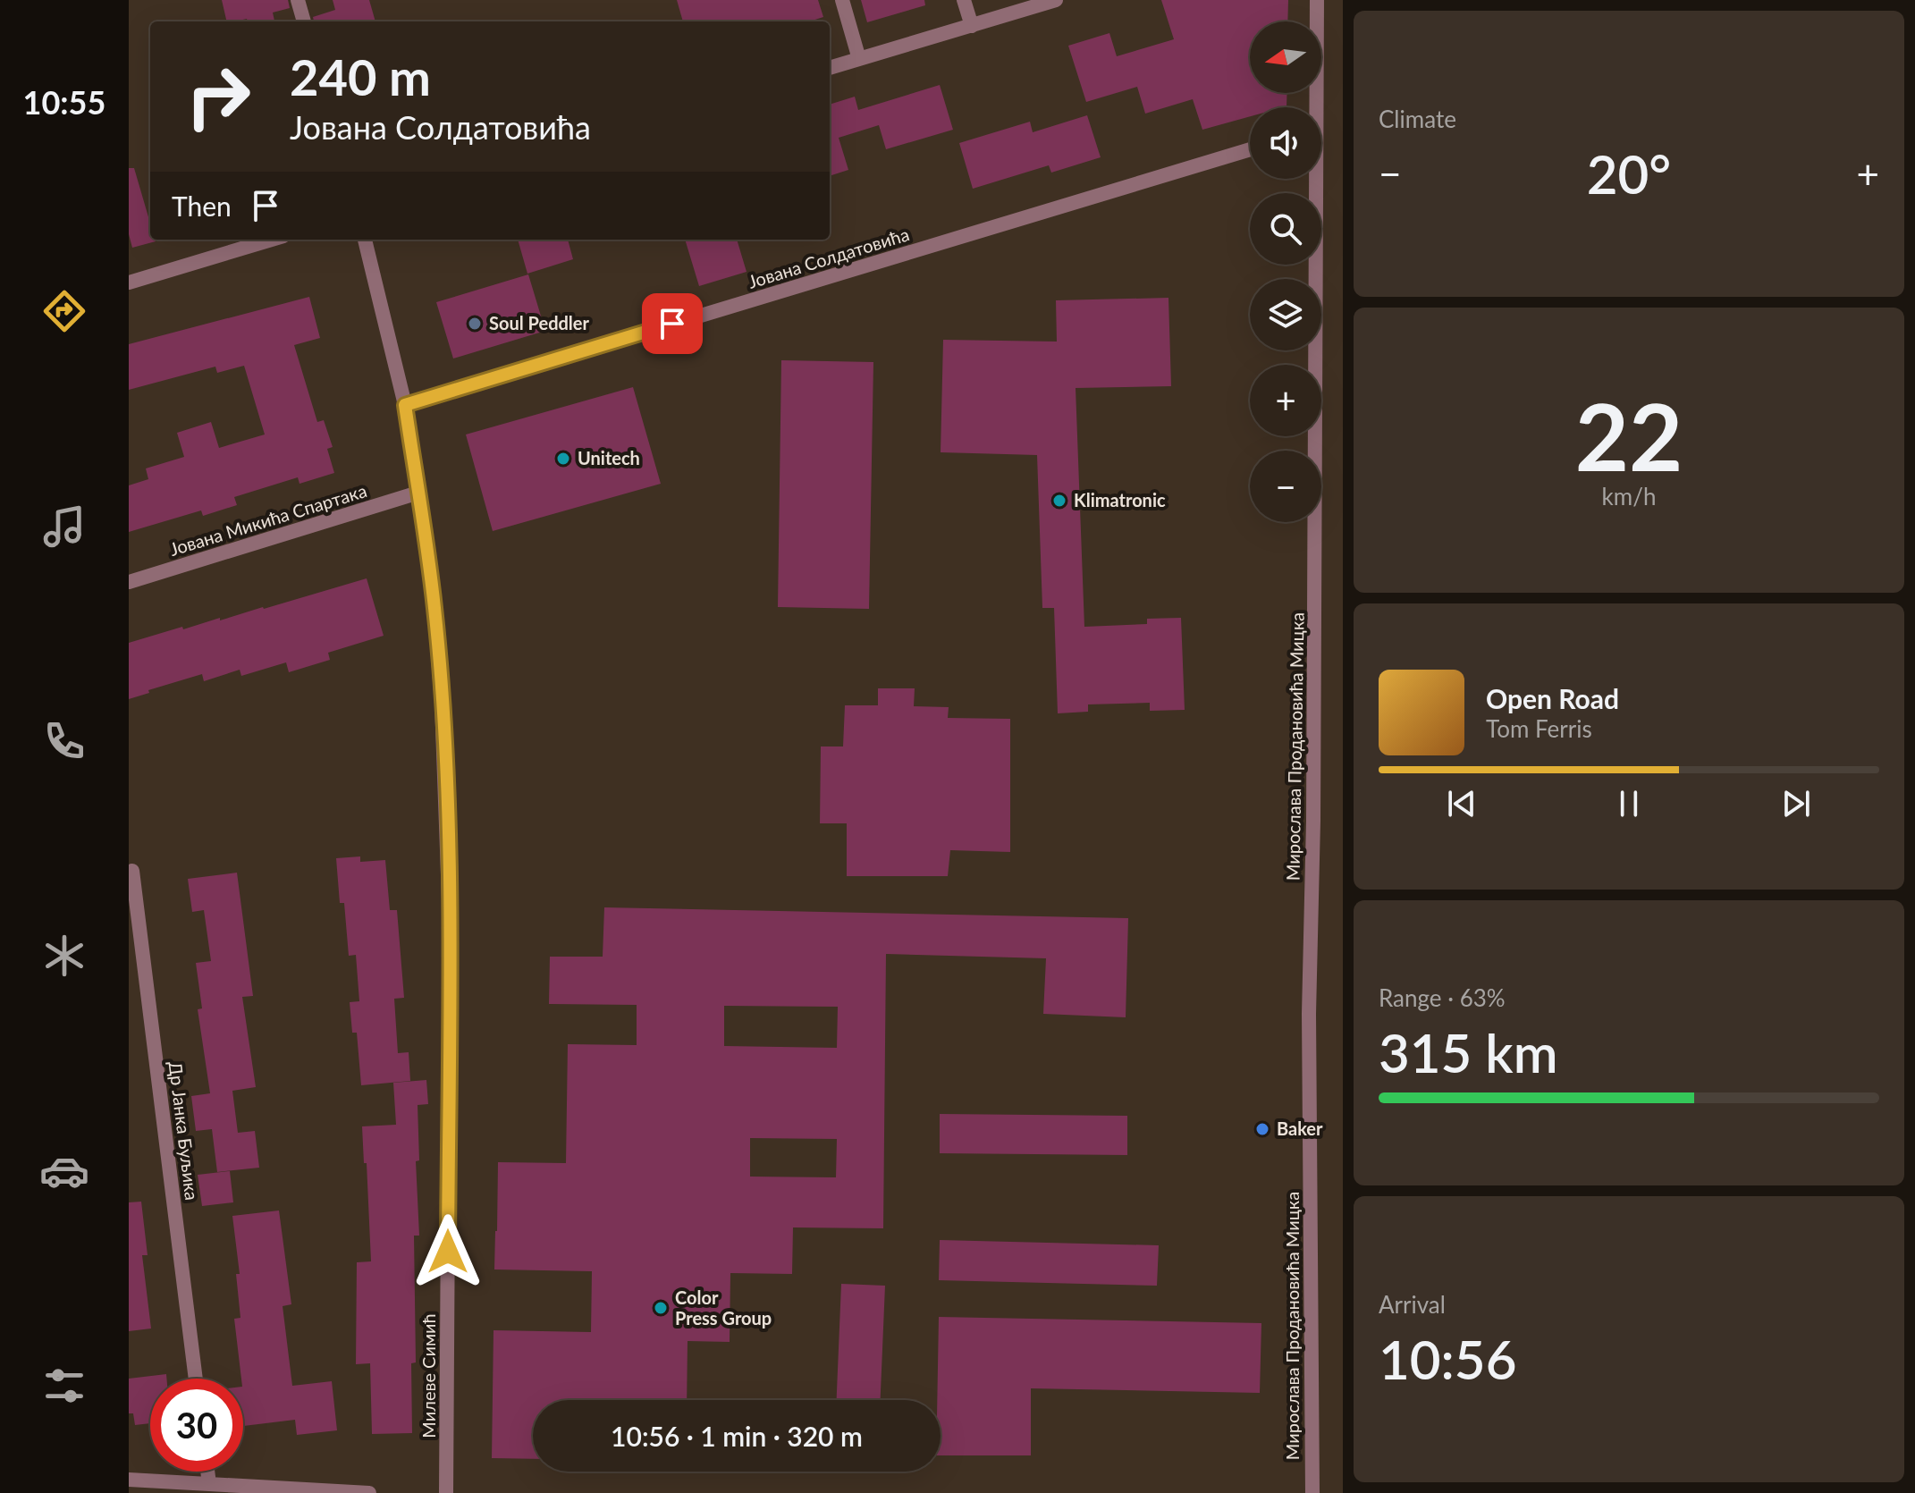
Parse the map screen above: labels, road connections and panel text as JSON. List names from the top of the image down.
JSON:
{
  "streets": {
    "street": [
      "Јована Солдатовића",
      "Јована Микића Спартака",
      "Мирослава Продановића Мицка",
      "Др Јанка Буљика",
      "Милеве Симић"
    ]
  },
  "crossings": [
    ["Јована Солдатовића", "Милеве Симић"],
    ["Јована Микића Спартака", "Милеве Симић"]
  ],
  "places": [
    "Soul Peddler",
    "Unitech",
    "Klimatronic",
    "Baker",
    "Color Press Group"
  ],
  "north": "left",
  "page": {
    "tabs": "10:55",
    "tile": [
      "Climate",
      ["22", "km/h"],
      ["Range · 63%", "315 km"],
      ["Arrival", "10:56"]
    ],
    "map_buttons": ["+", "−"],
    "turn": ["240 m", "Јована Солдатовића"],
    "heat": ["−", "20°", "+"],
    "then": "Then",
    "song": ["Open Road", "Tom Ferris"],
    "limit": "30",
    "trip": "10:56 · 1 min · 320 m"
  }
}
